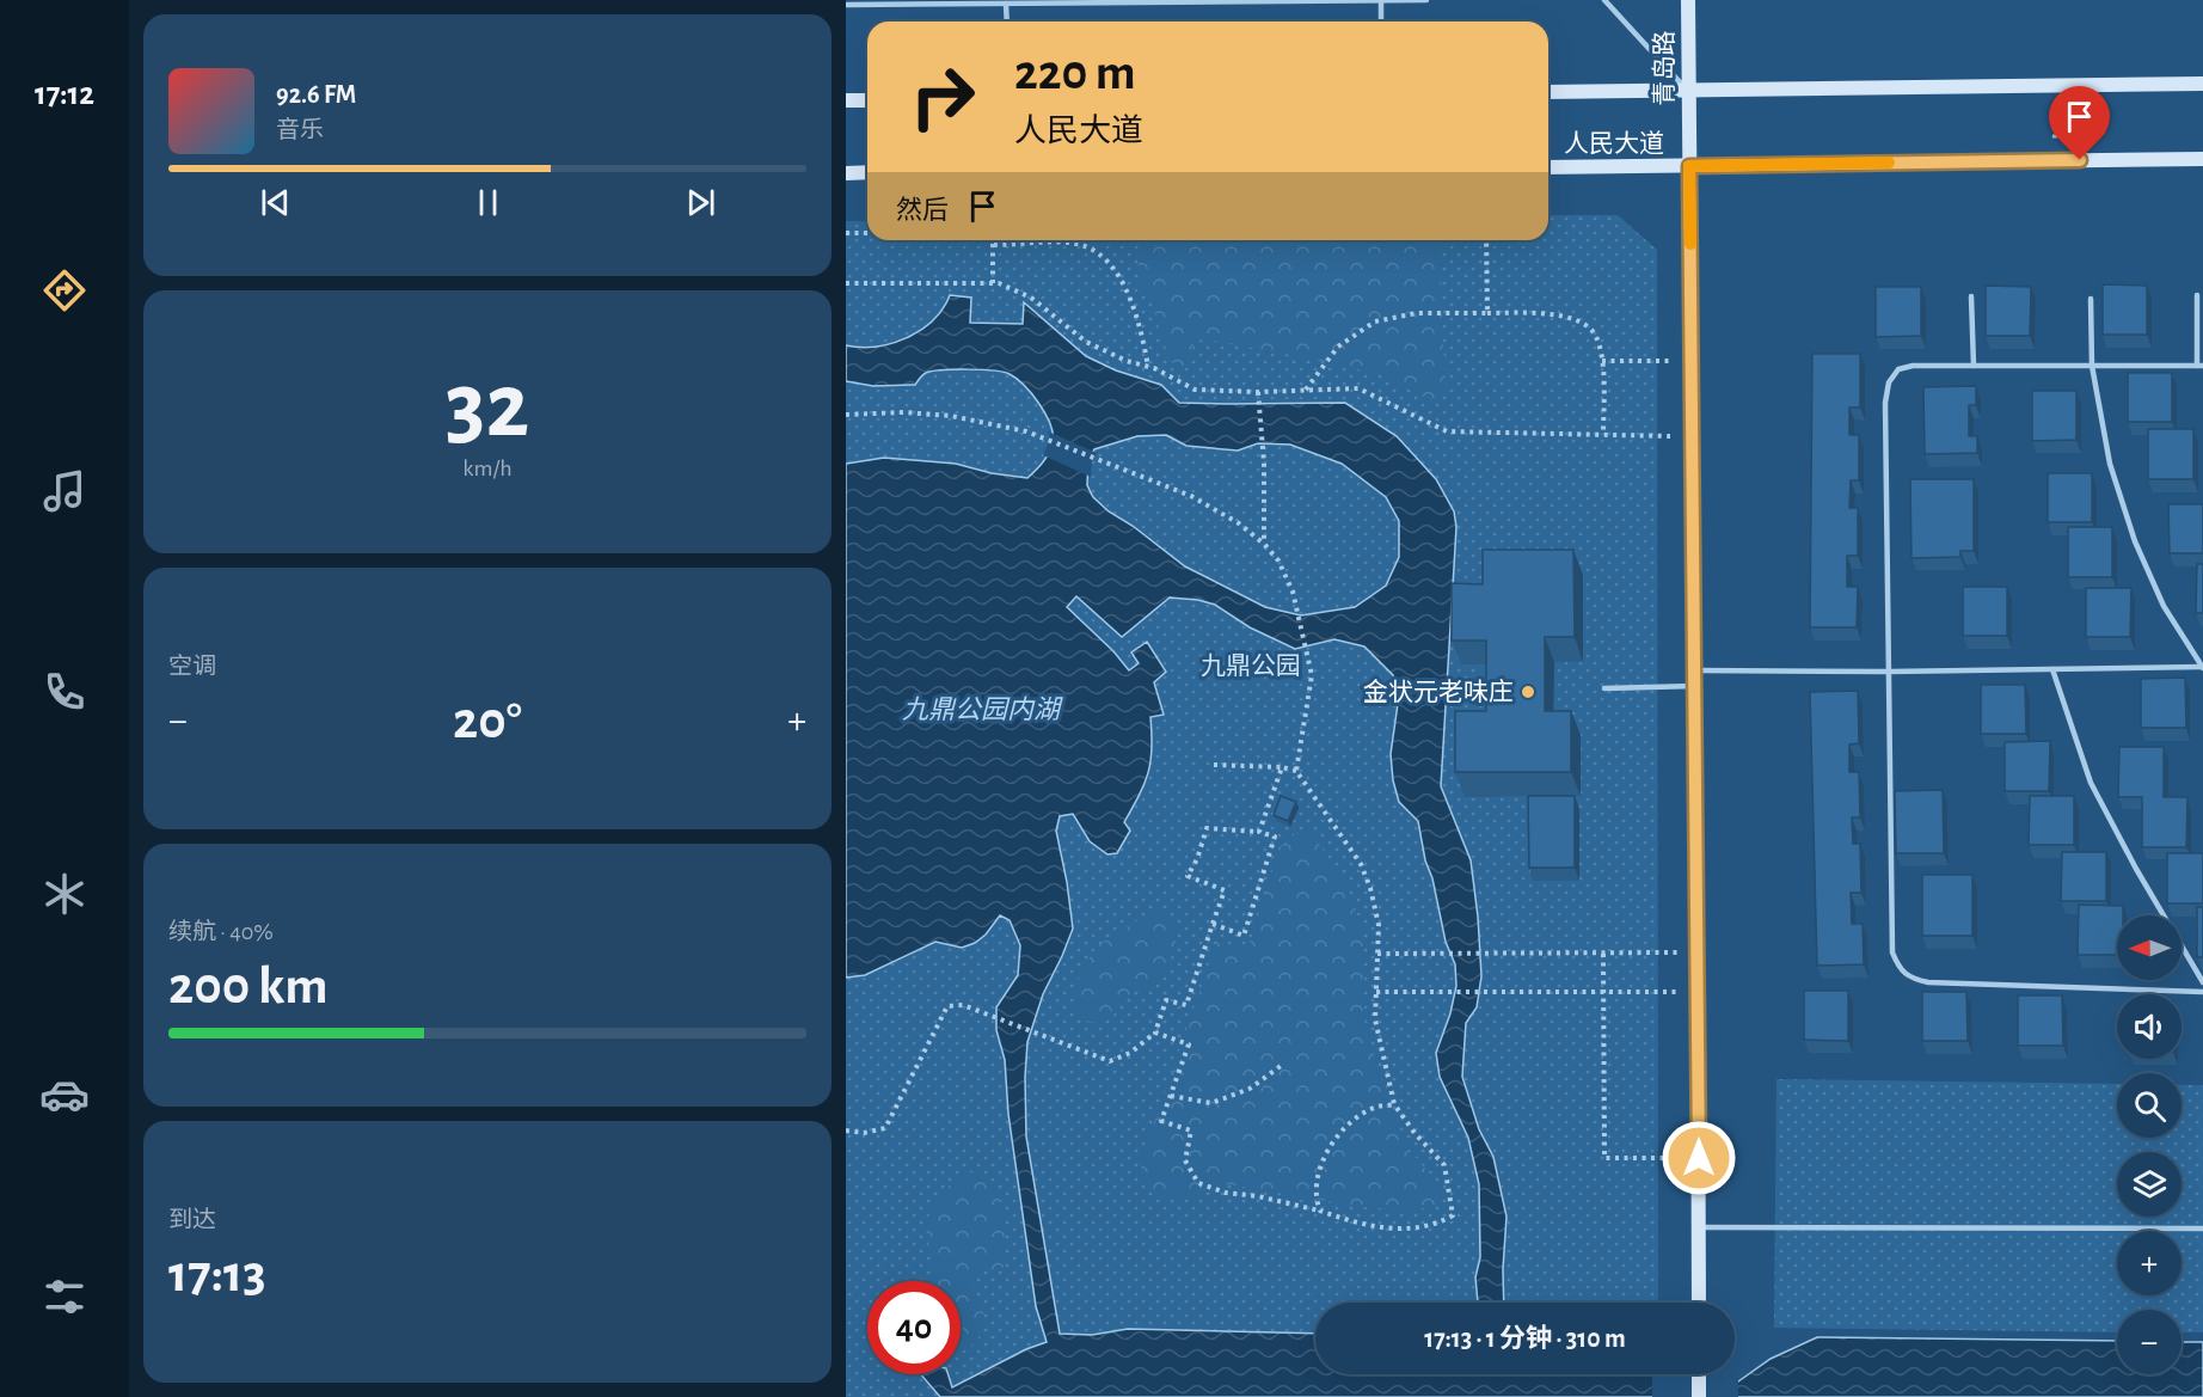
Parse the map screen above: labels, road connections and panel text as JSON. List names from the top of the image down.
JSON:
{
  "streets": {
    "street": ["青岛路", "人民大道"]
  },
  "crossings": [
    ["青岛路", "人民大道"]
  ],
  "water": ["九鼎公园内湖"],
  "parks": ["九鼎公园"],
  "places": ["金状元老味庄"],
  "north": "left",
  "page": {
    "tabs": "17:12",
    "turn": ["220 m", "人民大道"],
    "song": ["92.6 FM", "音乐"],
    "then": "然后",
    "tile": [
      ["32", "km/h"],
      "空调",
      ["续航 · 40%", "200 km"],
      ["到达", "17:13"]
    ],
    "heat": ["−", "20°", "+"],
    "map_buttons": ["+", "−"],
    "limit": "40",
    "trip": "17:13 · 1 分钟 · 310 m"
  }
}
